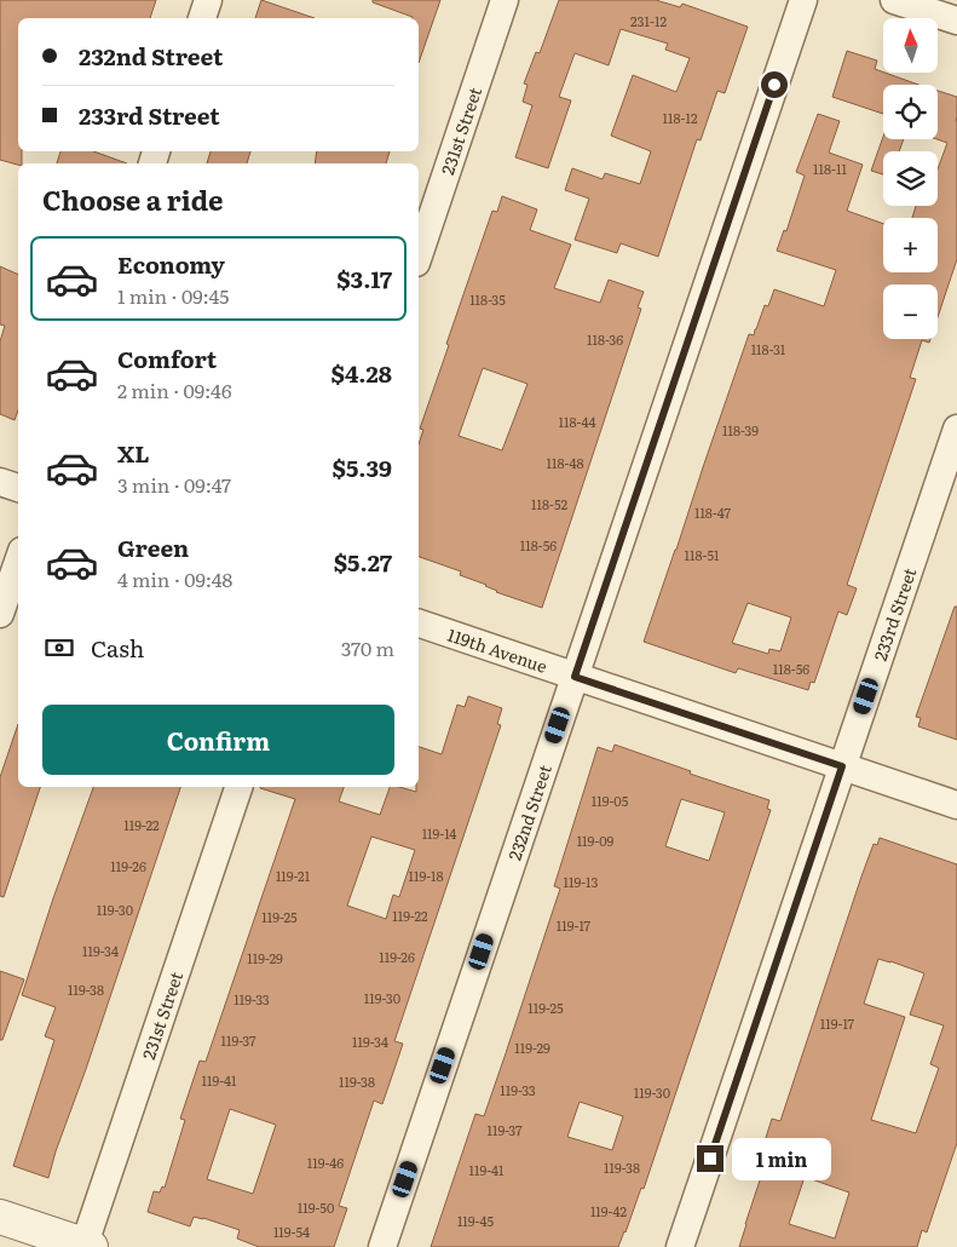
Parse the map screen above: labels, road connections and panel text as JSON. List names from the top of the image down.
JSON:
{
  "streets": {
    "street": [
      "231st Street",
      "233rd Street",
      "119th Avenue",
      "232nd Street"
    ]
  },
  "crossings": [
    ["233rd Street", "119th Avenue"],
    ["119th Avenue", "232nd Street"]
  ],
  "house_numbers": [
    "231-12",
    "118-12",
    "118-11",
    "118-35",
    "118-36",
    "118-31",
    "118-44",
    "118-39",
    "118-48",
    "118-52",
    "118-47",
    "118-56",
    "118-51",
    "118-56",
    "119-05",
    "119-22",
    "119-14",
    "119-09",
    "119-26",
    "119-21",
    "119-18",
    "119-13",
    "119-30",
    "119-22",
    "119-25",
    "119-17",
    "119-34",
    "119-26",
    "119-29",
    "119-38",
    "119-30",
    "119-33",
    "119-25",
    "119-17",
    "119-37",
    "119-34",
    "119-29",
    "119-41",
    "119-38",
    "119-33",
    "119-30",
    "119-37",
    "119-46",
    "119-38",
    "119-41",
    "119-50",
    "119-42",
    "119-45",
    "119-54"
  ],
  "north": "top",
  "page": {
    "map_buttons": ["+", "−"],
    "banner": ["232nd Street", "233rd Street"],
    "heading": "Choose a ride",
    "list": [
      {
        "name": "Economy",
        "note": "1 min · 09:45",
        "value": "$3.17"
      },
      {
        "name": "Comfort",
        "note": "2 min · 09:46",
        "value": "$4.28"
      },
      {
        "name": "XL",
        "note": "3 min · 09:47",
        "value": "$5.39"
      },
      {
        "name": "Green",
        "note": "4 min · 09:48",
        "value": "$5.27"
      }
    ],
    "pay": ["Cash", "370 m"],
    "buttons": "Confirm",
    "bubble": "1 min"
  }
}
